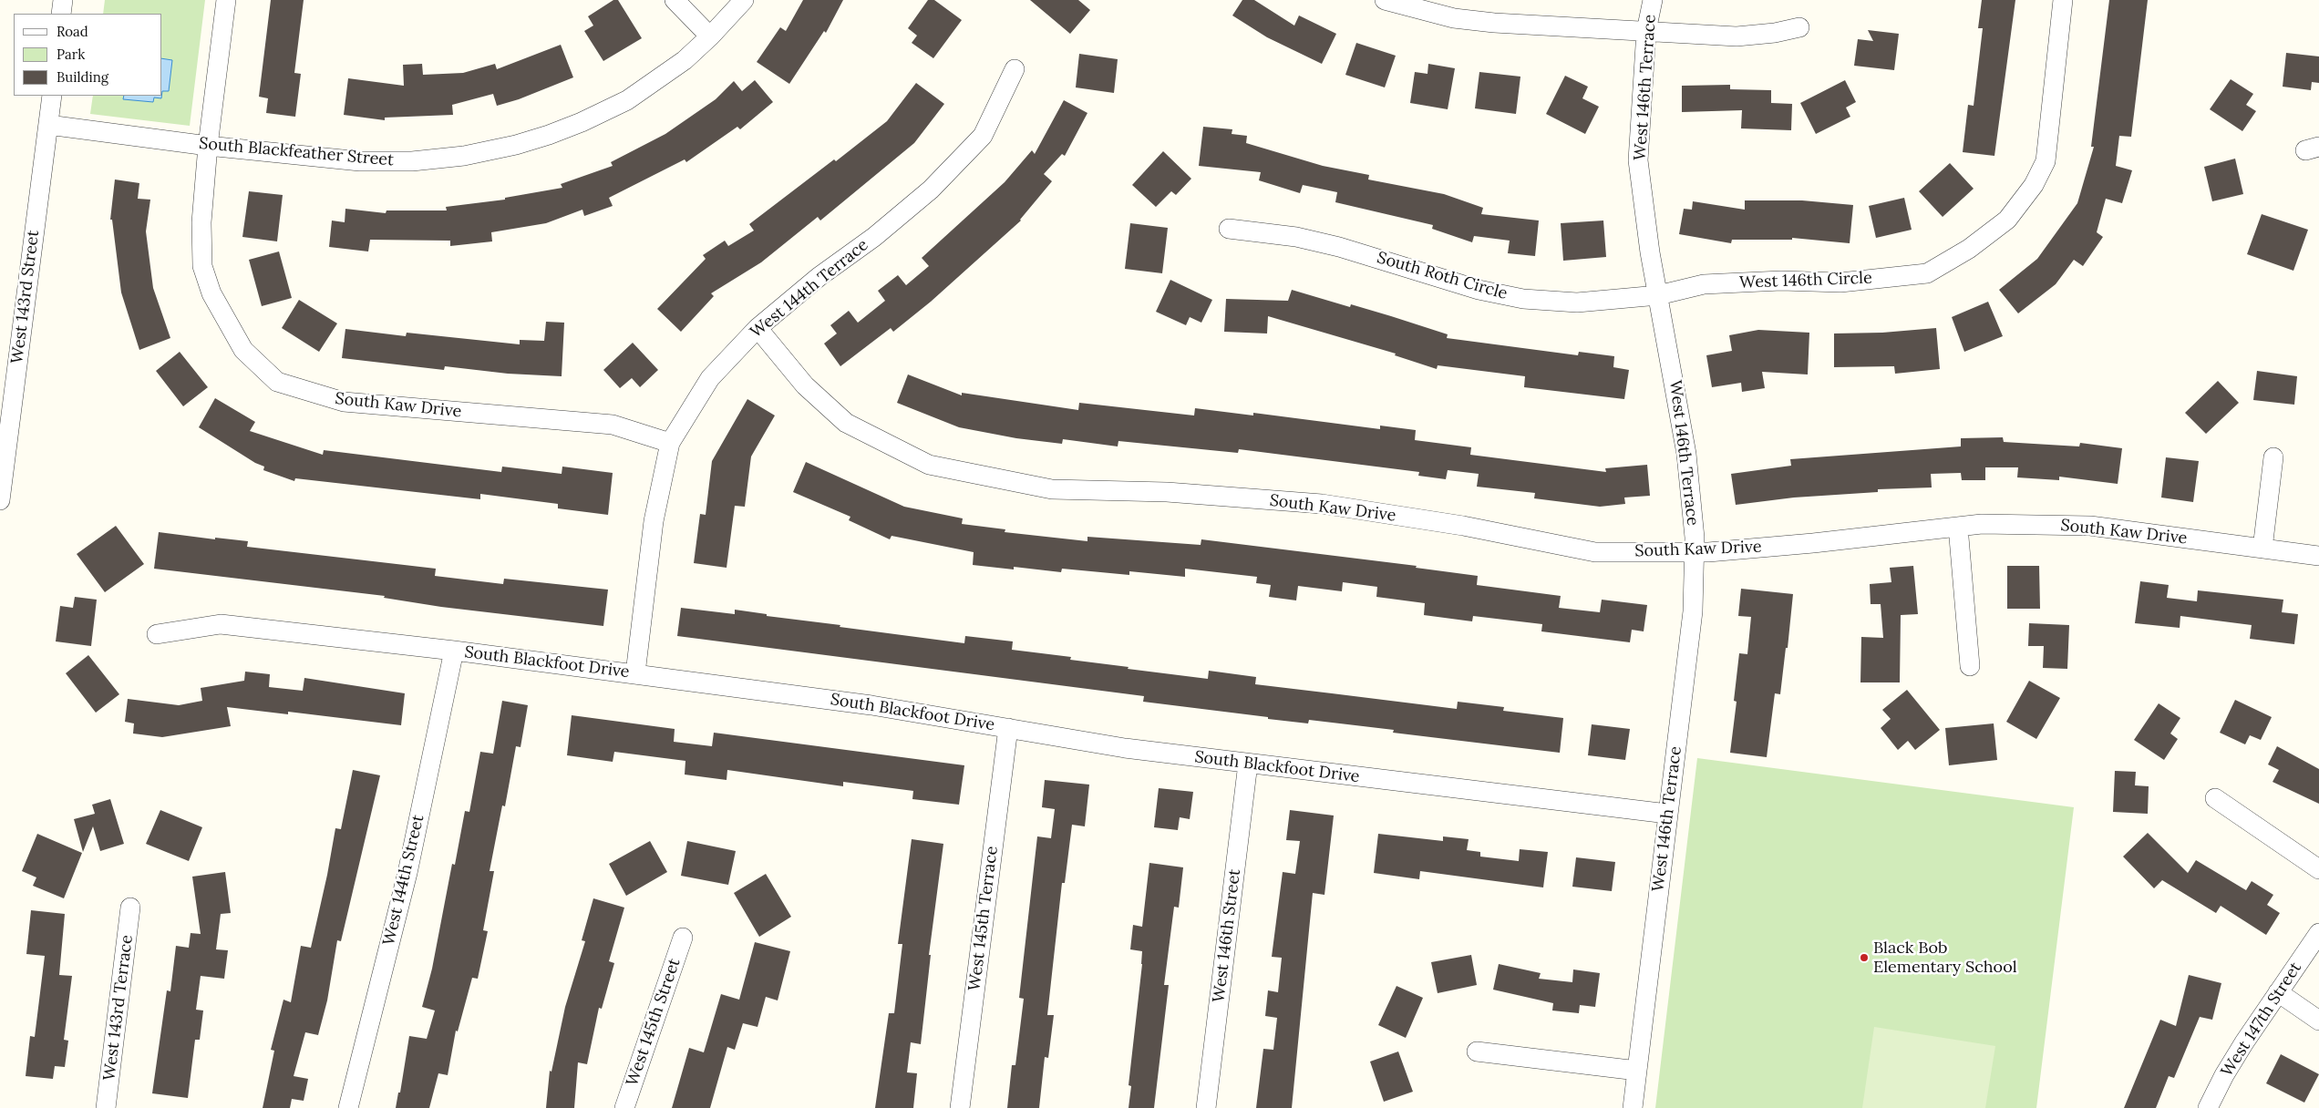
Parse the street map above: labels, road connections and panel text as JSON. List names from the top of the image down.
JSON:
{
  "streets": {
    "street": [
      "West 146th Terrace",
      "South Blackfeather Street",
      "South Roth Circle",
      "West 146th Circle",
      "West 144th Terrace",
      "West 143rd Street",
      "South Kaw Drive",
      "South Blackfoot Drive",
      "West 144th Street",
      "West 145th Terrace",
      "West 146th Street",
      "West 143rd Terrace",
      "West 147th Street",
      "West 145th Street"
    ]
  },
  "crossings": [
    ["West 146th Terrace", "South Roth Circle"],
    ["West 146th Terrace", "West 146th Circle"],
    ["West 146th Terrace", "South Kaw Drive"],
    ["West 146th Terrace", "South Blackfoot Drive"],
    ["South Blackfeather Street", "West 143rd Street"],
    ["South Blackfeather Street", "South Kaw Drive"],
    ["South Roth Circle", "West 146th Circle"],
    ["West 144th Terrace", "South Kaw Drive"],
    ["West 144th Terrace", "South Blackfoot Drive"],
    ["South Blackfoot Drive", "West 144th Street"],
    ["South Blackfoot Drive", "West 145th Terrace"],
    ["South Blackfoot Drive", "West 146th Street"]
  ],
  "places": ["Black Bob Elementary School"],
  "legend": ["Road", "Park", "Building"]
}
